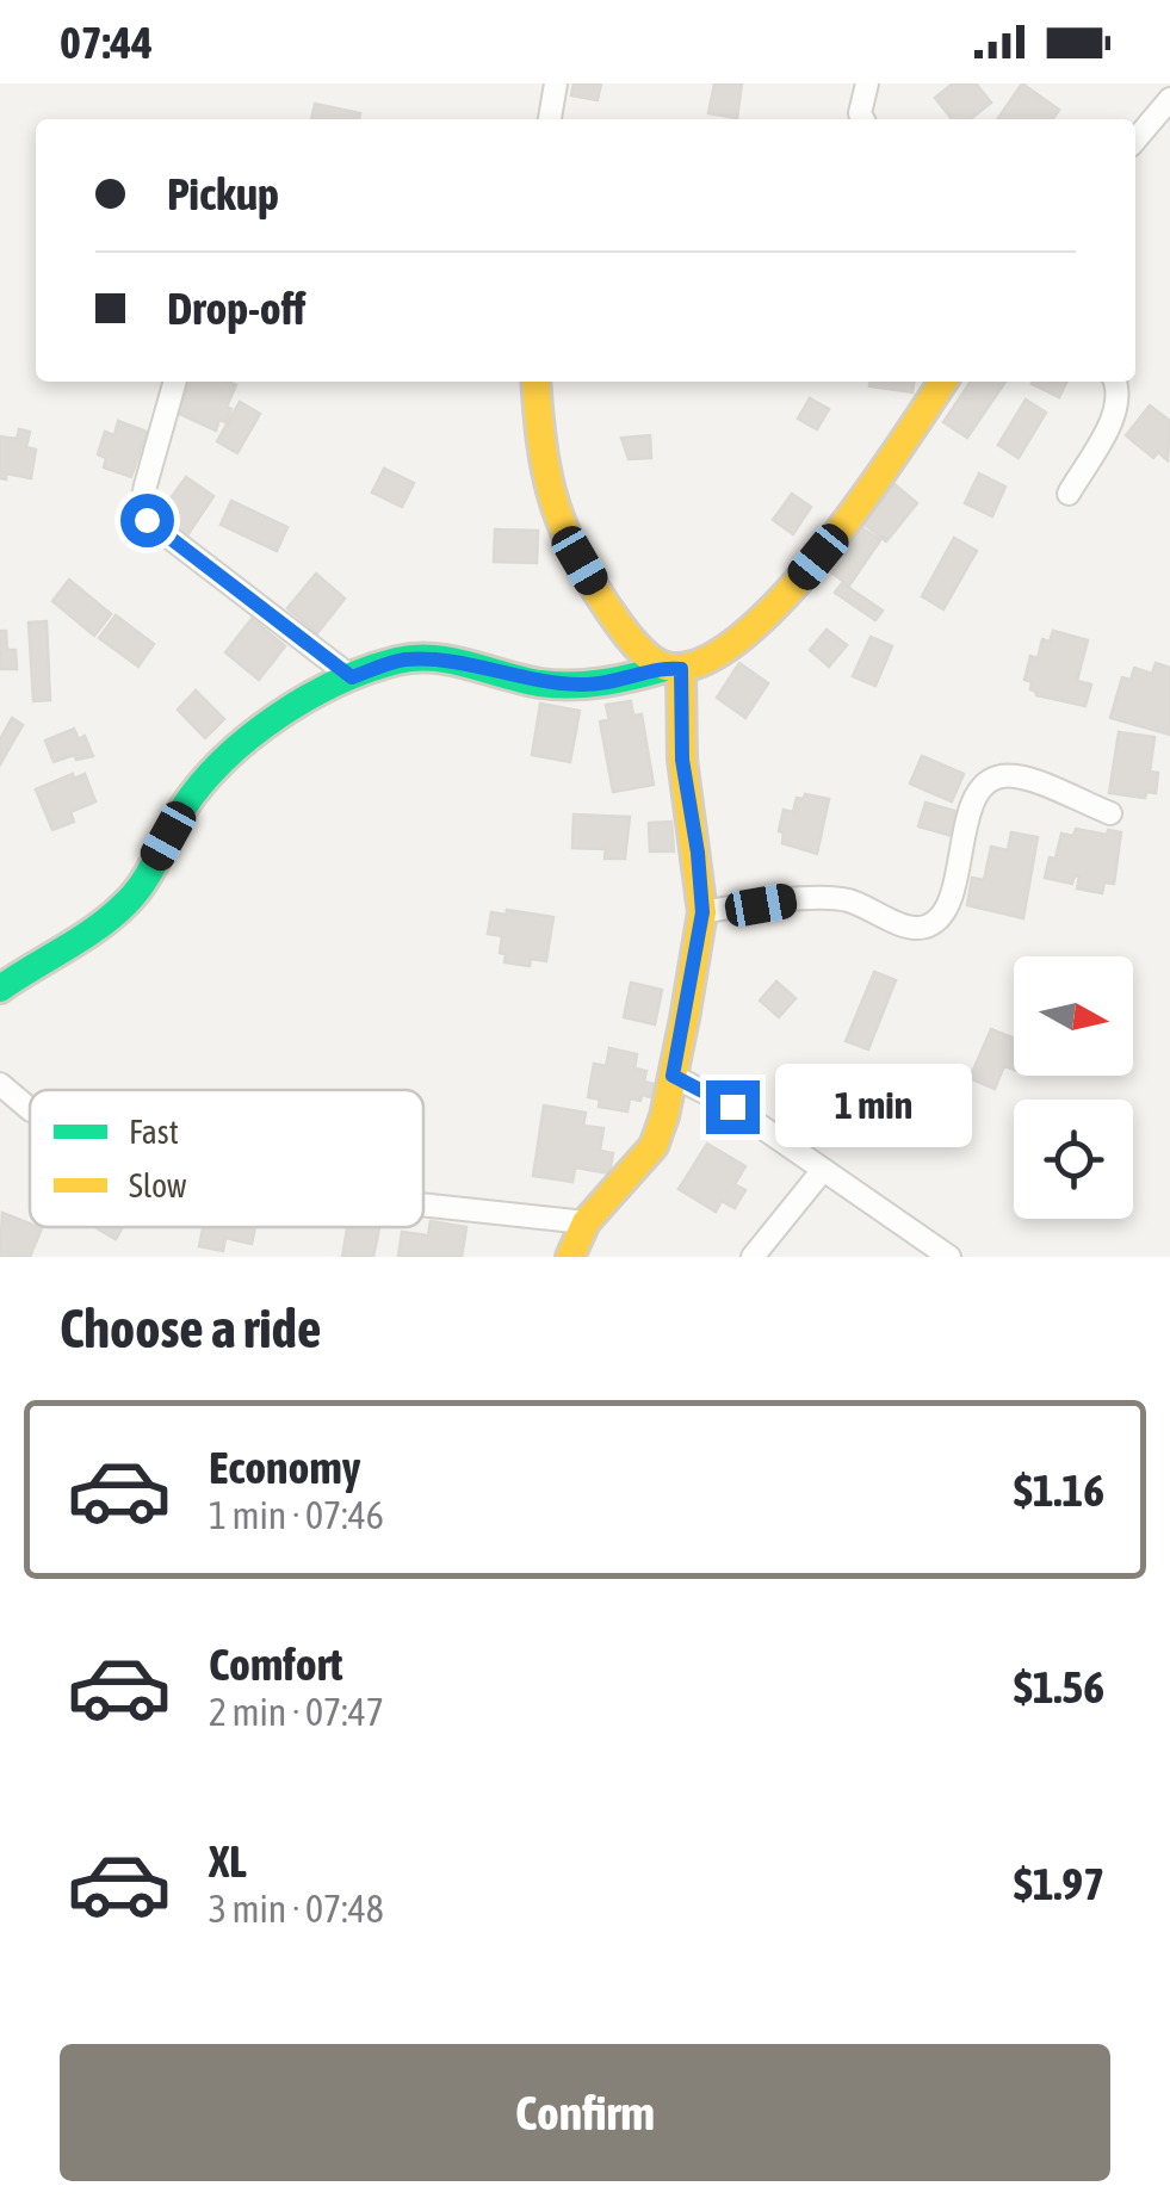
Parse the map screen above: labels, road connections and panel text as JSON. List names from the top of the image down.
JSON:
{
  "legend": ["Fast", "Slow"],
  "north": "right",
  "page": {
    "status": "07:44",
    "banner": ["Pickup", "Drop-off"],
    "bubble": "1 min",
    "heading": "Choose a ride",
    "list": [
      {
        "name": "Economy",
        "note": "1 min · 07:46",
        "value": "$1.16"
      },
      {
        "name": "Comfort",
        "note": "2 min · 07:47",
        "value": "$1.56"
      },
      {
        "name": "XL",
        "note": "3 min · 07:48",
        "value": "$1.97"
      }
    ],
    "buttons": "Confirm"
  }
}
